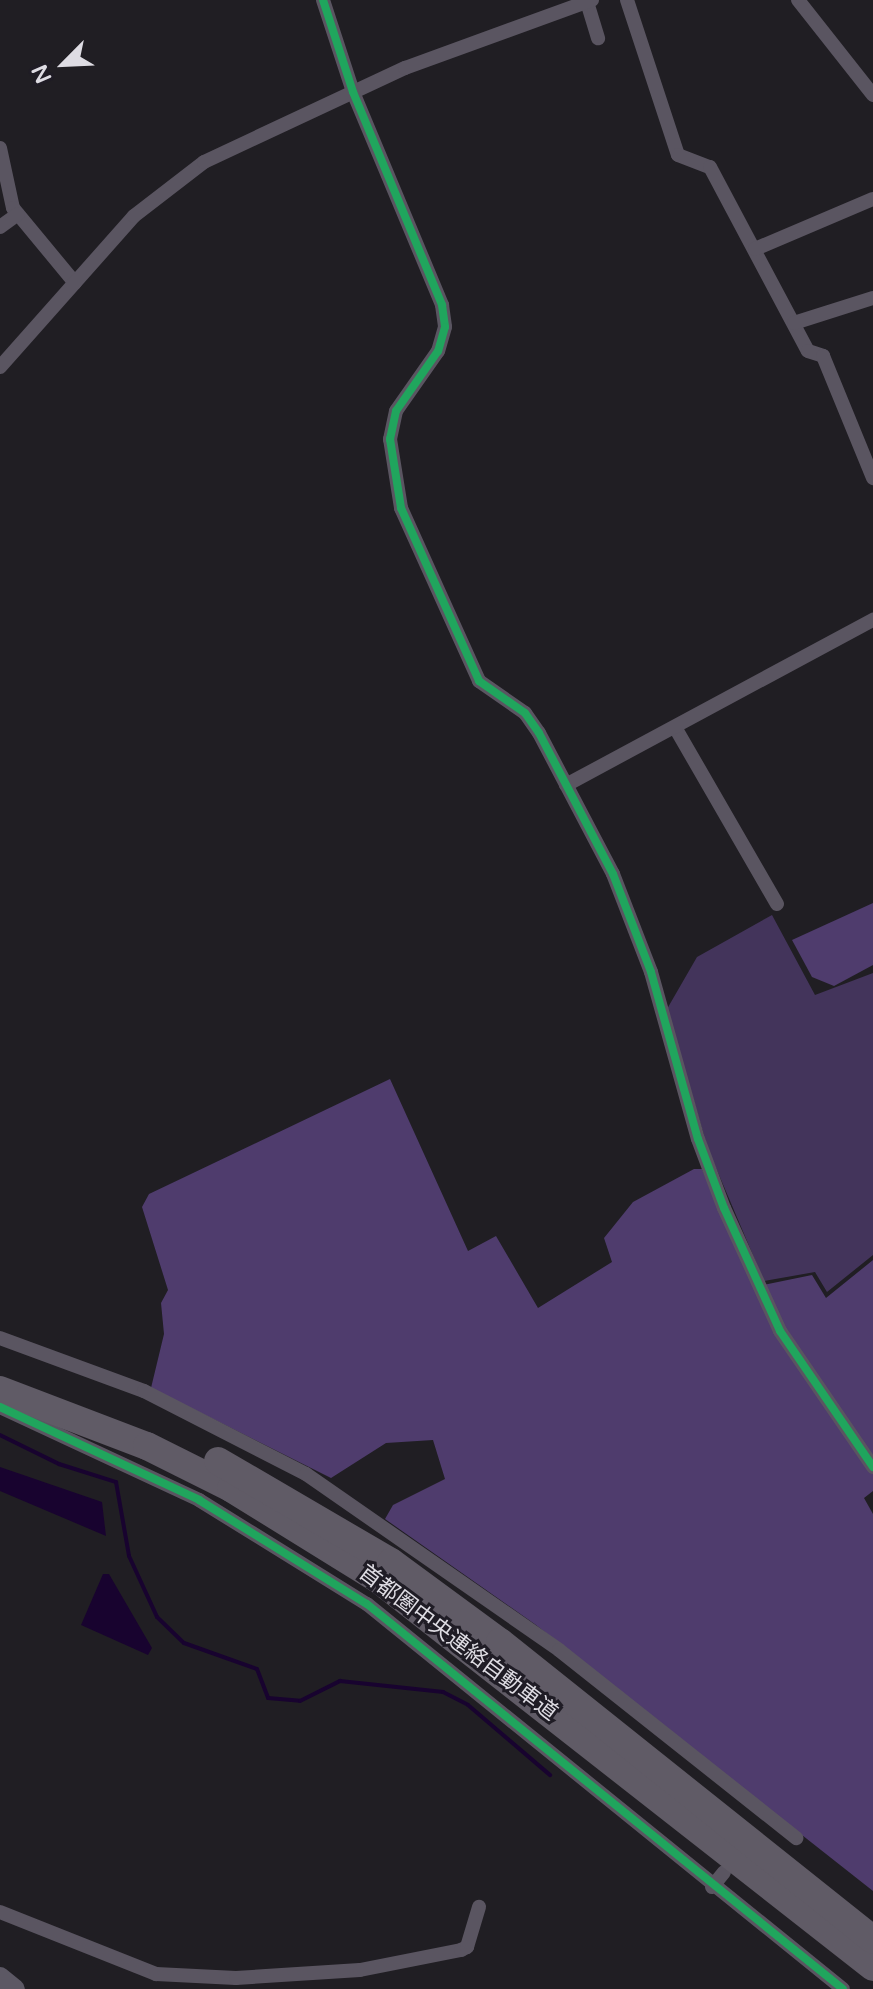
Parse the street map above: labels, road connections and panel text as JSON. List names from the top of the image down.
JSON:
{
  "streets": {
    "highway": ["首都圏中央連絡自動車道"]
  },
  "north": "bottom left"
}
